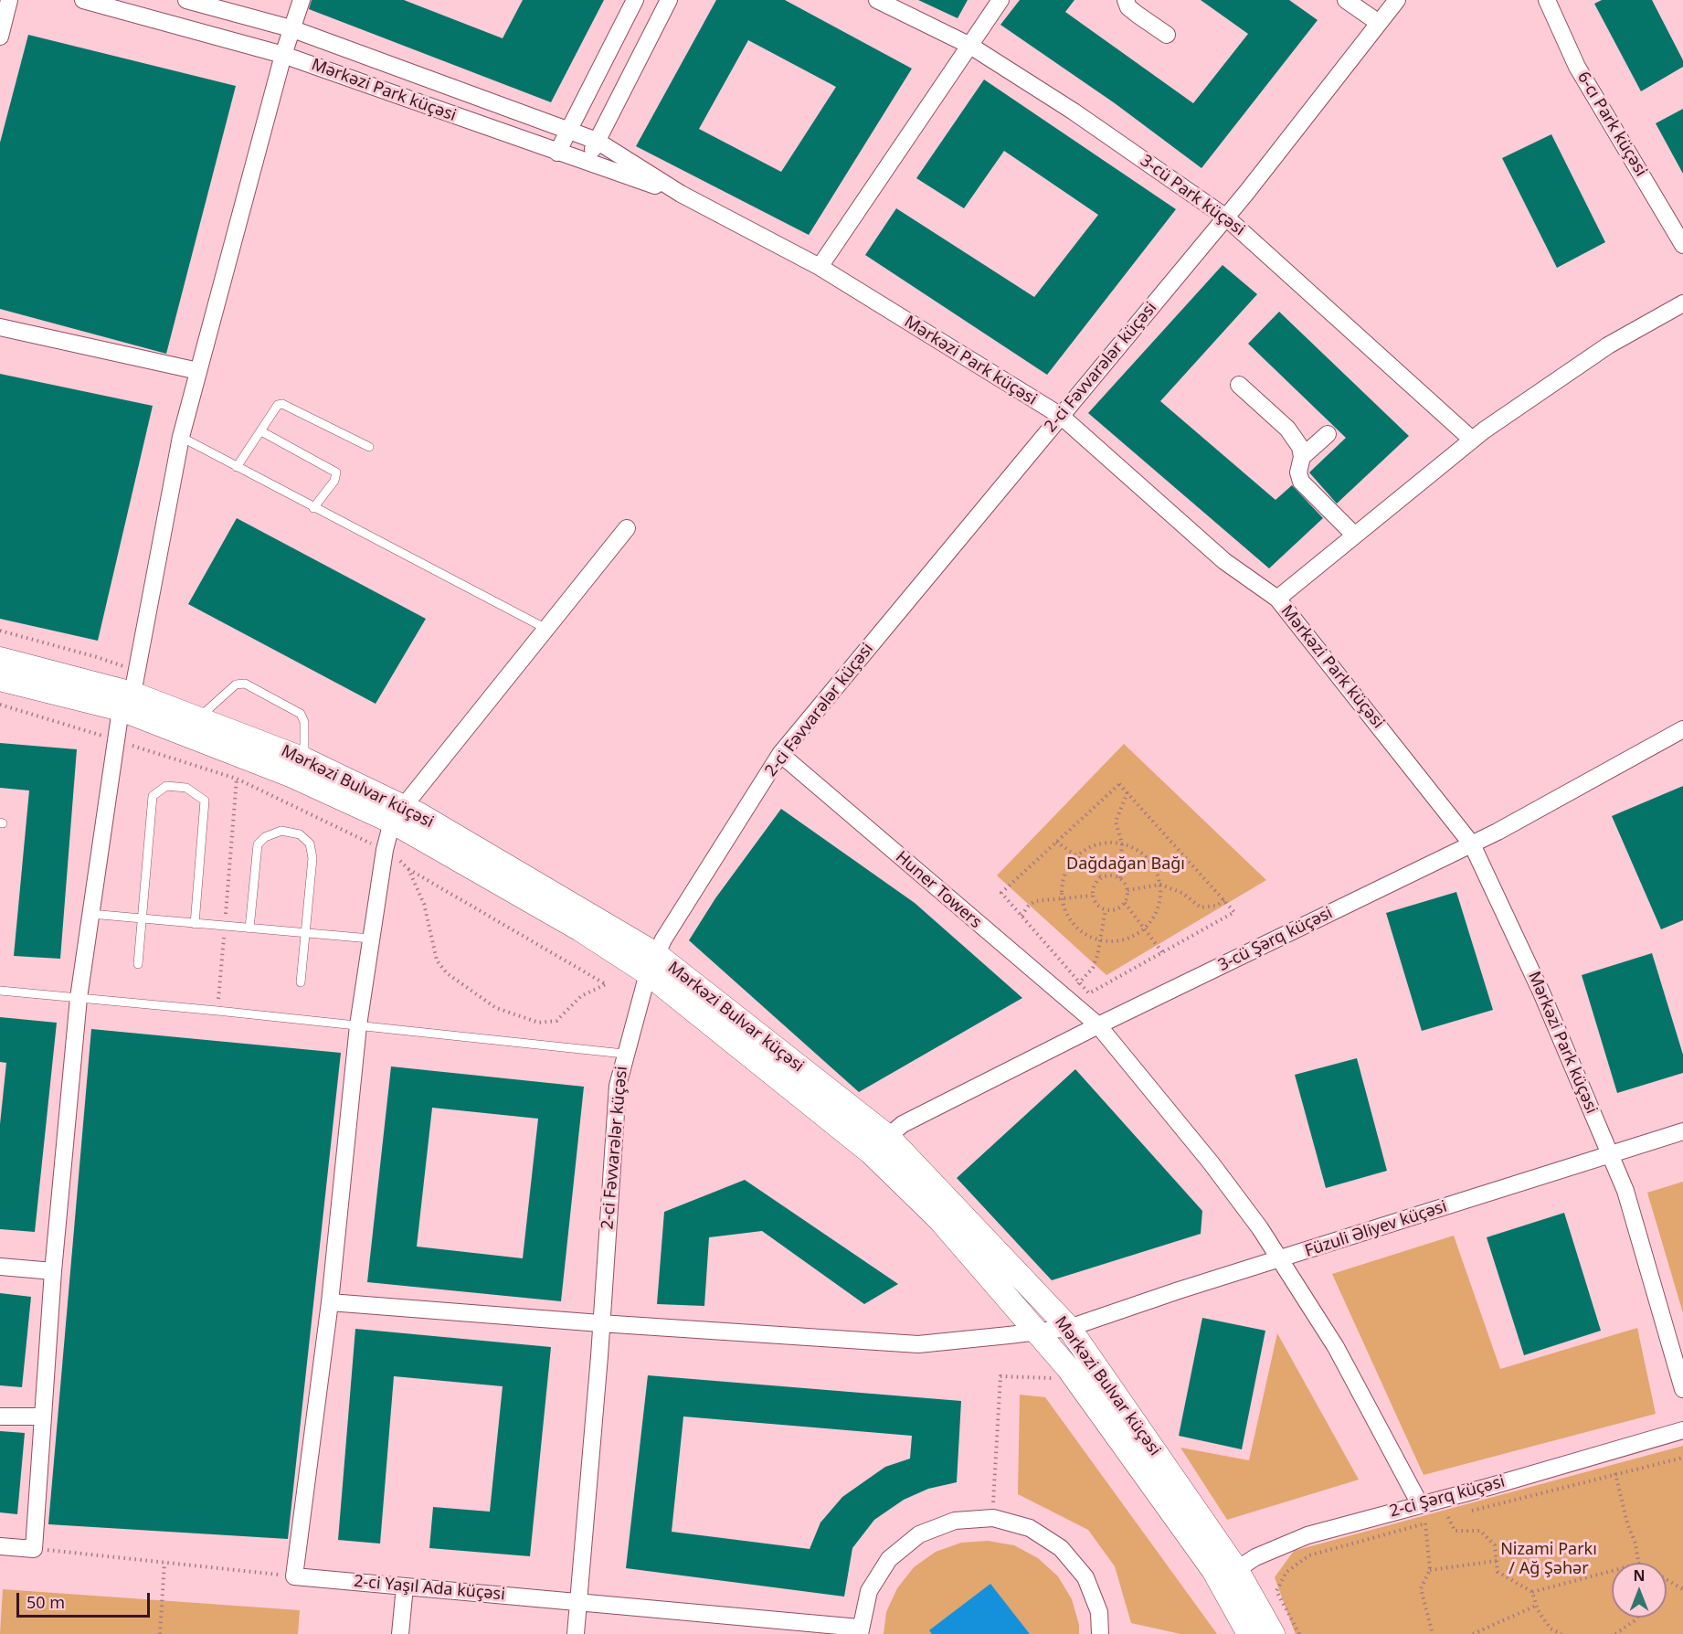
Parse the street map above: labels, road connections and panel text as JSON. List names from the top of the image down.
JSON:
{
  "streets": {
    "street": [
      "Mərkəzi Park küçəsi",
      "6-cı Park küçəsi",
      "3-cü Park küçəsi",
      "2-ci Fəvvarələr küçəsi",
      "Mərkəzi Bulvar küçəsi",
      "Huner Towers",
      "3-cü Şərq küçəsi",
      "Füzuli Əliyev küçəsi",
      "2-ci Şərq küçəsi",
      "2-ci Yaşıl Ada küçəsi"
    ]
  },
  "crossings": [
    ["Mərkəzi Park küçəsi", "2-ci Fəvvarələr küçəsi"],
    ["Mərkəzi Park küçəsi", "3-cü Şərq küçəsi"],
    ["Mərkəzi Park küçəsi", "Füzuli Əliyev küçəsi"],
    ["3-cü Park küçəsi", "2-ci Fəvvarələr küçəsi"],
    ["2-ci Fəvvarələr küçəsi", "Mərkəzi Bulvar küçəsi"],
    ["2-ci Fəvvarələr küçəsi", "Huner Towers"],
    ["2-ci Fəvvarələr küçəsi", "Füzuli Əliyev küçəsi"],
    ["2-ci Fəvvarələr küçəsi", "2-ci Yaşıl Ada küçəsi"],
    ["Mərkəzi Bulvar küçəsi", "3-cü Şərq küçəsi"],
    ["Mərkəzi Bulvar küçəsi", "Füzuli Əliyev küçəsi"],
    ["Mərkəzi Bulvar küçəsi", "2-ci Şərq küçəsi"],
    ["Huner Towers", "3-cü Şərq küçəsi"],
    ["Huner Towers", "Füzuli Əliyev küçəsi"],
    ["Huner Towers", "2-ci Şərq küçəsi"]
  ],
  "parks": ["Dağdağan Bağı", "Nizami Parkı / Ağ Şəhər"],
  "scale_bar": "50 m",
  "north": "top"
}
